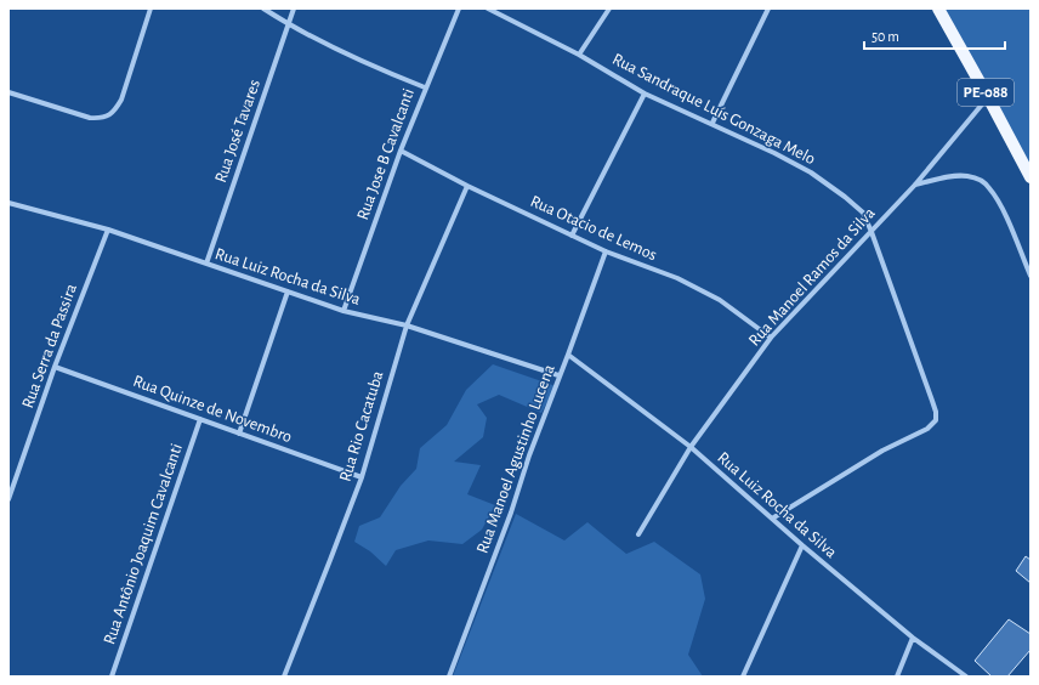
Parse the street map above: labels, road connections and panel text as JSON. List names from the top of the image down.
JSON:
{
  "streets": {
    "main road": ["PE-088"],
    "street": [
      "Rua Sandraque Luís Gonzaga Melo",
      "Rua José Tavares",
      "Rua Jose B Cavalcanti",
      "Rua Otacio de Lemos",
      "Rua Luiz Rocha da Silva",
      "Rua Manoel Ramos da Silva",
      "Rua Serra da Passira",
      "Rua Quinze de Novembro",
      "Rua Rio Cacatuba",
      "Rua Manoel Agustinho Lucena",
      "Rua Antônio Joaquim Cavalcanti"
    ]
  },
  "crossings": [
    ["PE-088", "Rua Manoel Ramos da Silva"],
    ["Rua Sandraque Luís Gonzaga Melo", "Rua Luiz Rocha da Silva"],
    ["Rua Sandraque Luís Gonzaga Melo", "Rua Manoel Ramos da Silva"],
    ["Rua José Tavares", "Rua Luiz Rocha da Silva"],
    ["Rua Jose B Cavalcanti", "Rua Otacio de Lemos"],
    ["Rua Jose B Cavalcanti", "Rua Luiz Rocha da Silva"],
    ["Rua Otacio de Lemos", "Rua Manoel Ramos da Silva"],
    ["Rua Otacio de Lemos", "Rua Rio Cacatuba"],
    ["Rua Otacio de Lemos", "Rua Manoel Agustinho Lucena"],
    ["Rua Luiz Rocha da Silva", "Rua Manoel Ramos da Silva"],
    ["Rua Luiz Rocha da Silva", "Rua Serra da Passira"],
    ["Rua Luiz Rocha da Silva", "Rua Rio Cacatuba"],
    ["Rua Luiz Rocha da Silva", "Rua Manoel Agustinho Lucena"],
    ["Rua Serra da Passira", "Rua Quinze de Novembro"],
    ["Rua Quinze de Novembro", "Rua Rio Cacatuba"],
    ["Rua Quinze de Novembro", "Rua Antônio Joaquim Cavalcanti"]
  ],
  "scale_bar": "50 m"
}
